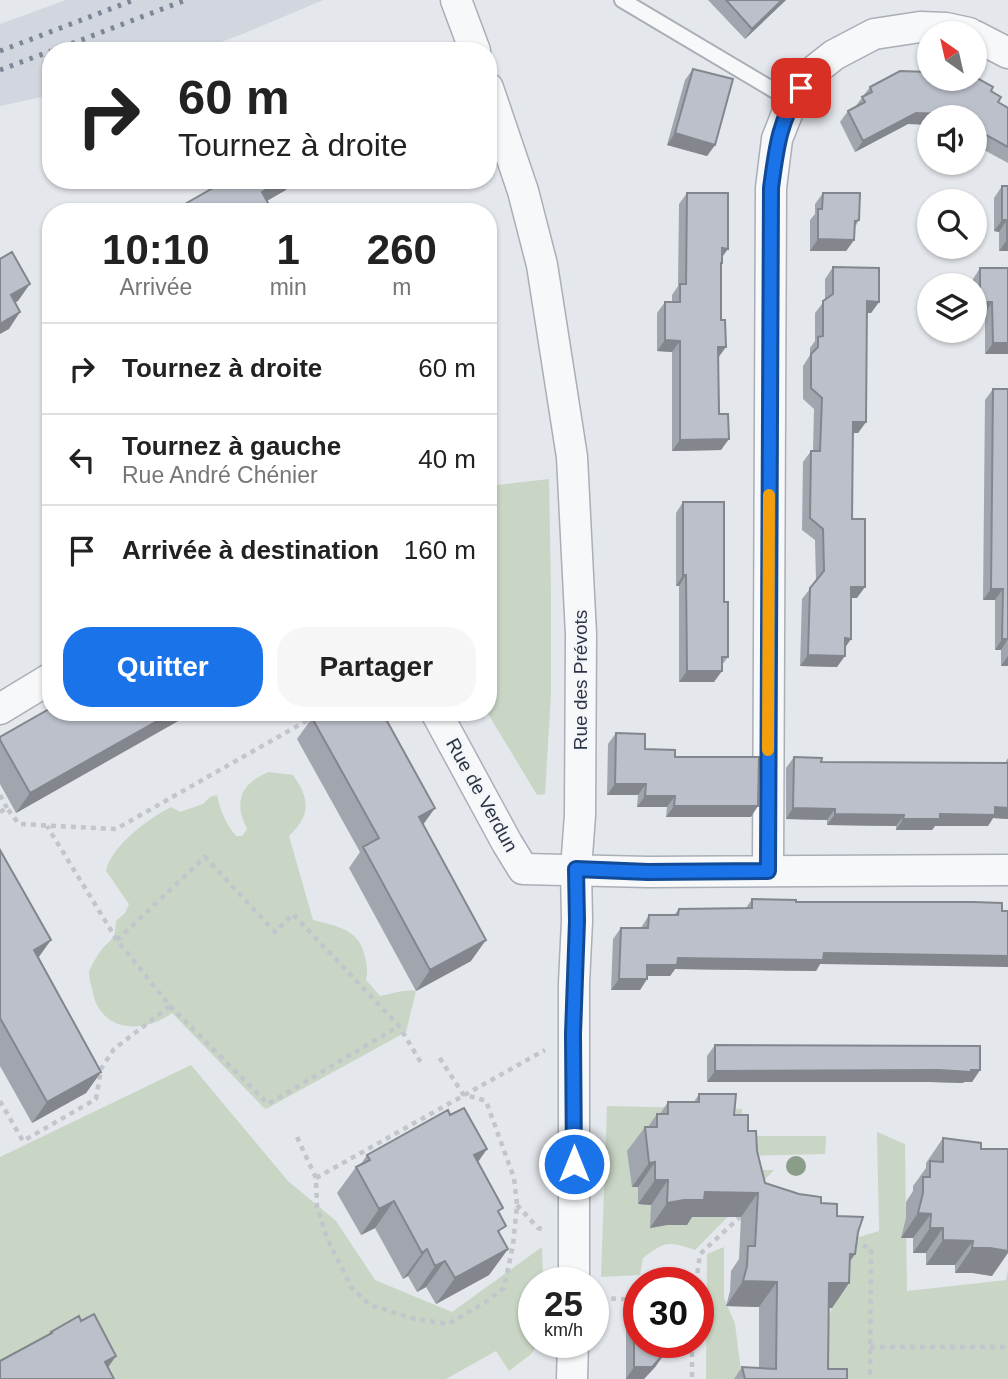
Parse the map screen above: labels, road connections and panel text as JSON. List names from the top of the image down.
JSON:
{
  "streets": {
    "street": ["Rue des Prévots", "Rue de Verdun"]
  },
  "crossings": [
    ["Rue des Prévots", "Rue de Verdun"]
  ],
  "north": "top left",
  "page": {
    "turn": ["60 m", "Tournez à droite"],
    "eta": [
      "10:10",
      "Arrivée",
      "1",
      "min",
      "260",
      "m"
    ],
    "list": [
      {
        "name": "Tournez à droite",
        "value": "60 m"
      },
      {
        "name": "Tournez à gauche",
        "note": "Rue André Chénier",
        "value": "40 m"
      },
      {
        "name": "Arrivée à destination",
        "value": "160 m"
      }
    ],
    "buttons": ["Quitter", "Partager"],
    "speed": "25 km/h",
    "limit": "30"
  }
}
